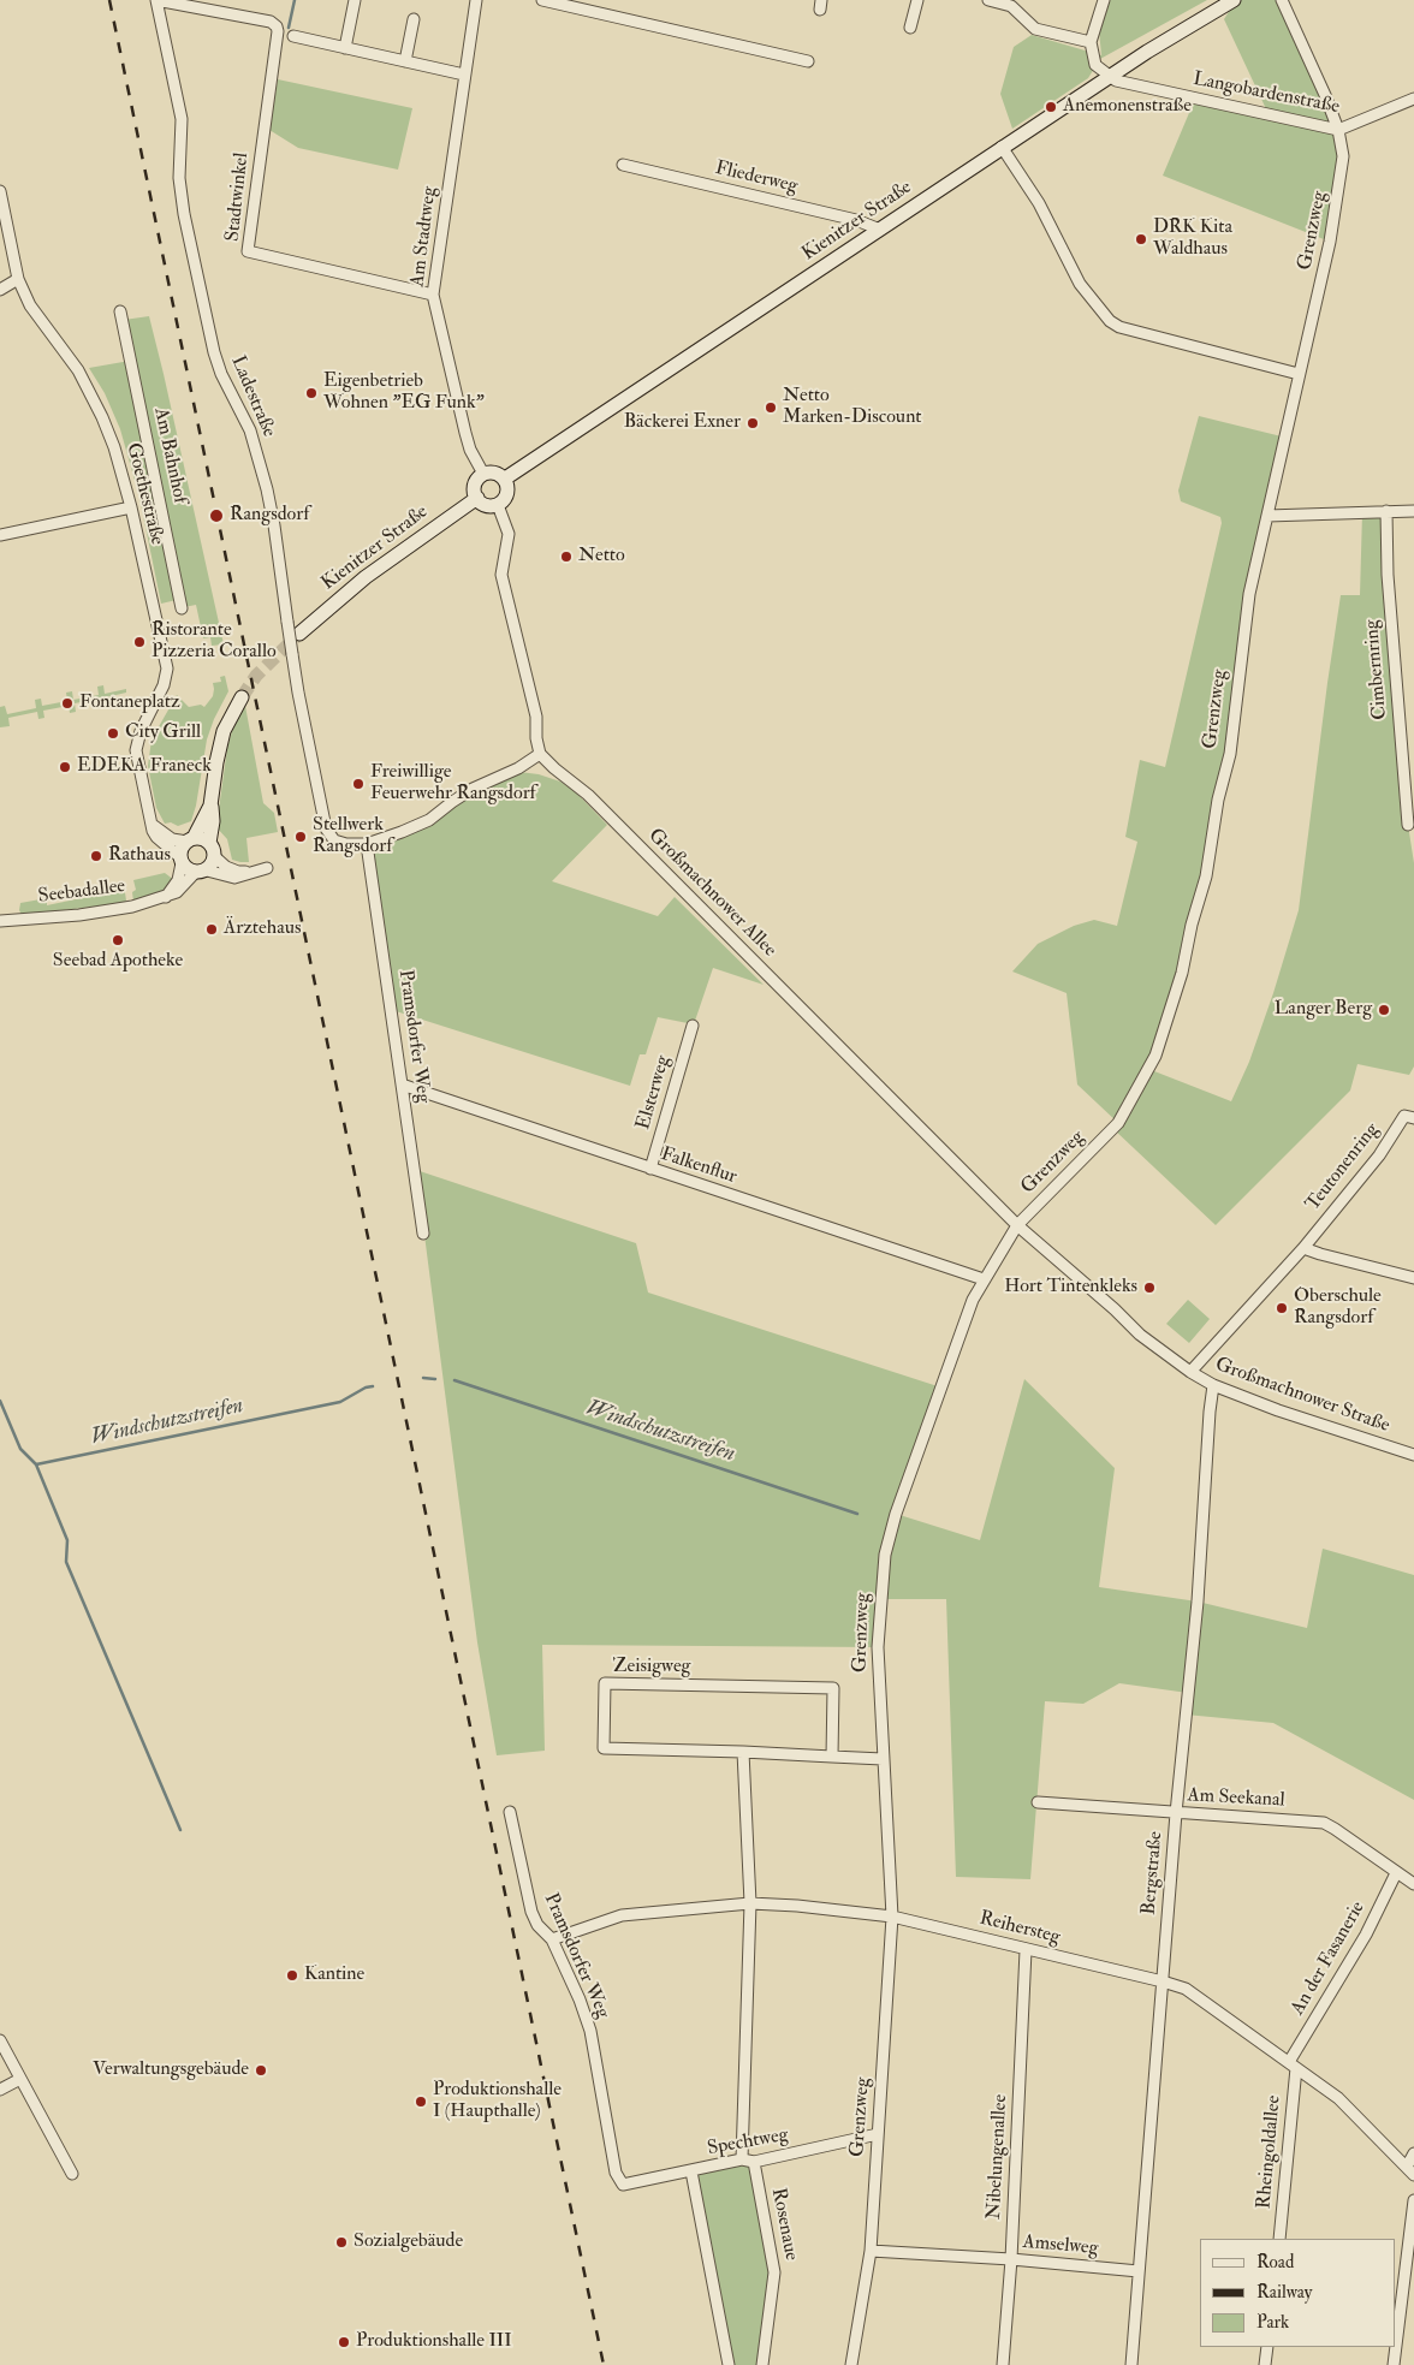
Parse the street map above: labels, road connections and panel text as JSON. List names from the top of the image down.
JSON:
{
  "streets": {
    "street": [
      "Langobardenstraße",
      "Fliederweg",
      "Stadtwinkel",
      "Kienitzer Straße",
      "Grenzweg",
      "Am Stadtweg",
      "Ladestraße",
      "Am Bahnhof",
      "Goethestraße",
      "Cimbernring",
      "Seebadallee",
      "Großmachnower Allee",
      "Pramsdorfer Weg",
      "Elsterweg",
      "Falkenflur",
      "Teutonenring",
      "Großmachnower Straße",
      "Zeisigweg",
      "Am Seekanal",
      "Bergstraße",
      "Reihersteg",
      "An der Fasanerie",
      "Spechtweg",
      "Rheingoldallee",
      "Nibelungenallee",
      "Rosenaue",
      "Amselweg"
    ]
  },
  "crossings": [
    ["Langobardenstraße", "Kienitzer Straße"],
    ["Langobardenstraße", "Grenzweg"],
    ["Fliederweg", "Kienitzer Straße"],
    ["Stadtwinkel", "Am Stadtweg"],
    ["Stadtwinkel", "Ladestraße"],
    ["Kienitzer Straße", "Am Stadtweg"],
    ["Grenzweg", "Großmachnower Allee"],
    ["Grenzweg", "Falkenflur"],
    ["Grenzweg", "Großmachnower Straße"],
    ["Grenzweg", "Zeisigweg"],
    ["Grenzweg", "Reihersteg"],
    ["Grenzweg", "Spechtweg"],
    ["Grenzweg", "Amselweg"],
    ["Ladestraße", "Pramsdorfer Weg"],
    ["Goethestraße", "Seebadallee"],
    ["Großmachnower Allee", "Großmachnower Straße"],
    ["Pramsdorfer Weg", "Falkenflur"],
    ["Pramsdorfer Weg", "Reihersteg"],
    ["Pramsdorfer Weg", "Spechtweg"],
    ["Elsterweg", "Falkenflur"],
    ["Teutonenring", "Großmachnower Straße"],
    ["Großmachnower Straße", "Bergstraße"],
    ["Am Seekanal", "Bergstraße"],
    ["Am Seekanal", "An der Fasanerie"],
    ["Bergstraße", "Reihersteg"],
    ["Bergstraße", "Amselweg"],
    ["Reihersteg", "An der Fasanerie"],
    ["Reihersteg", "Rheingoldallee"],
    ["Reihersteg", "Nibelungenallee"],
    ["An der Fasanerie", "Rheingoldallee"],
    ["Spechtweg", "Rosenaue"],
    ["Nibelungenallee", "Amselweg"]
  ],
  "water": ["Windschutzstreifen"],
  "places": [
    "Anemonenstraße",
    "DRK Kita Waldhaus",
    "Eigenbetrieb Wohnen \"EG Funk\"",
    "Netto Marken-Discount",
    "Bäckerei Exner",
    "Rangsdorf",
    "Netto",
    "Ristorante Pizzeria Corallo",
    "Fontaneplatz",
    "City Grill",
    "EDEKA Franeck",
    "Freiwillige Feuerwehr Rangsdorf",
    "Stellwerk Rangsdorf",
    "Rathaus",
    "Ärztehaus",
    "Seebad Apotheke",
    "Langer Berg",
    "Hort Tintenkleks",
    "Oberschule Rangsdorf",
    "Kantine",
    "Verwaltungsgebäude",
    "Produktionshalle I (Haupthalle)",
    "Sozialgebäude",
    "Produktionshalle III"
  ],
  "legend": ["Road", "Railway", "Park"]
}
